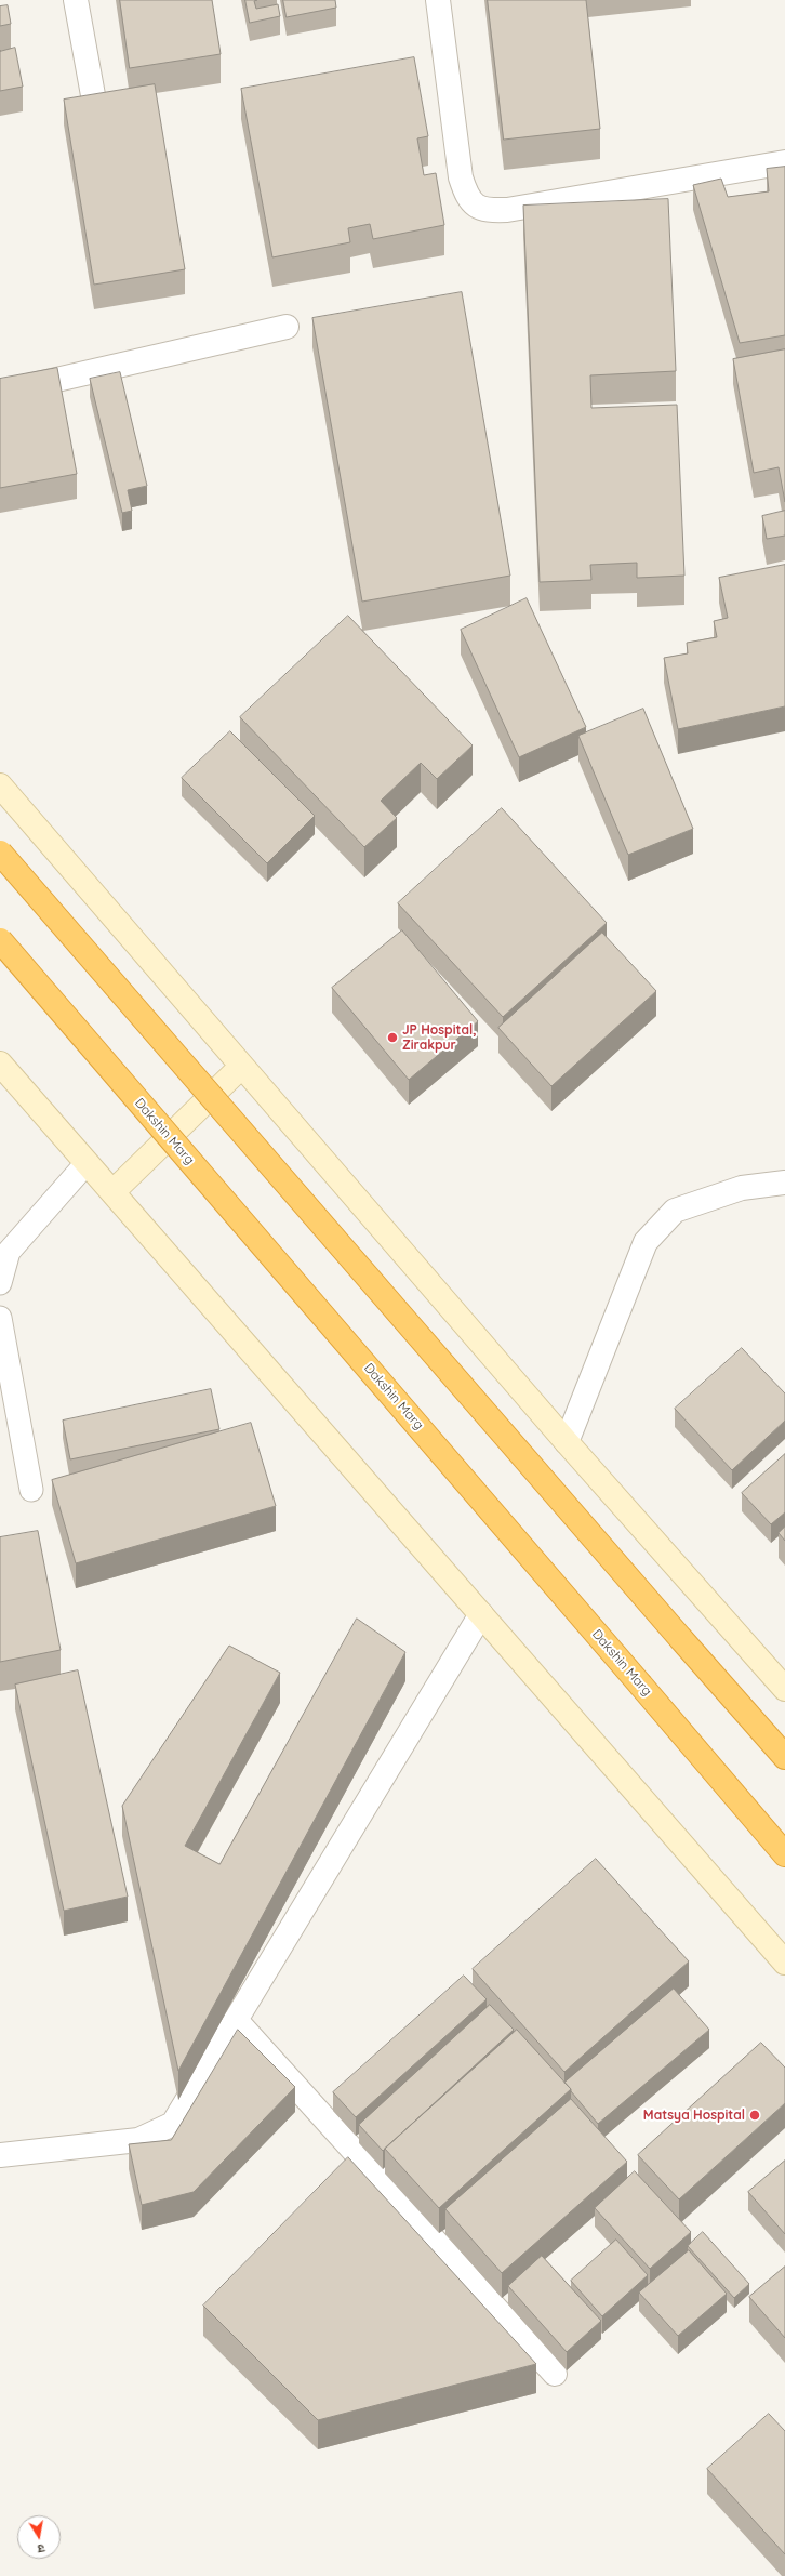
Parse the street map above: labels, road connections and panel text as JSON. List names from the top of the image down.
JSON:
{
  "streets": {
    "highway": ["Dakshin Marg"]
  },
  "places": ["JP Hospital, Zirakpur", "Matsya Hospital"],
  "north": "bottom"
}
